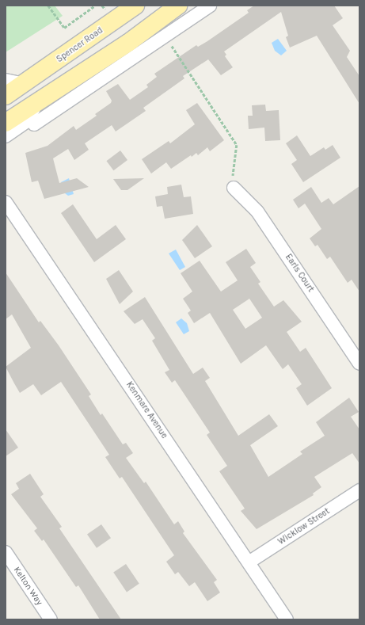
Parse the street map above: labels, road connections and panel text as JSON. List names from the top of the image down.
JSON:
{
  "streets": {
    "main road": ["Spencer Road"],
    "street": [
      "Earls Court",
      "Kenmare Avenue",
      "Wicklow Street",
      "Kelton Way"
    ]
  },
  "crossings": [
    ["Kenmare Avenue", "Wicklow Street"]
  ]
}
